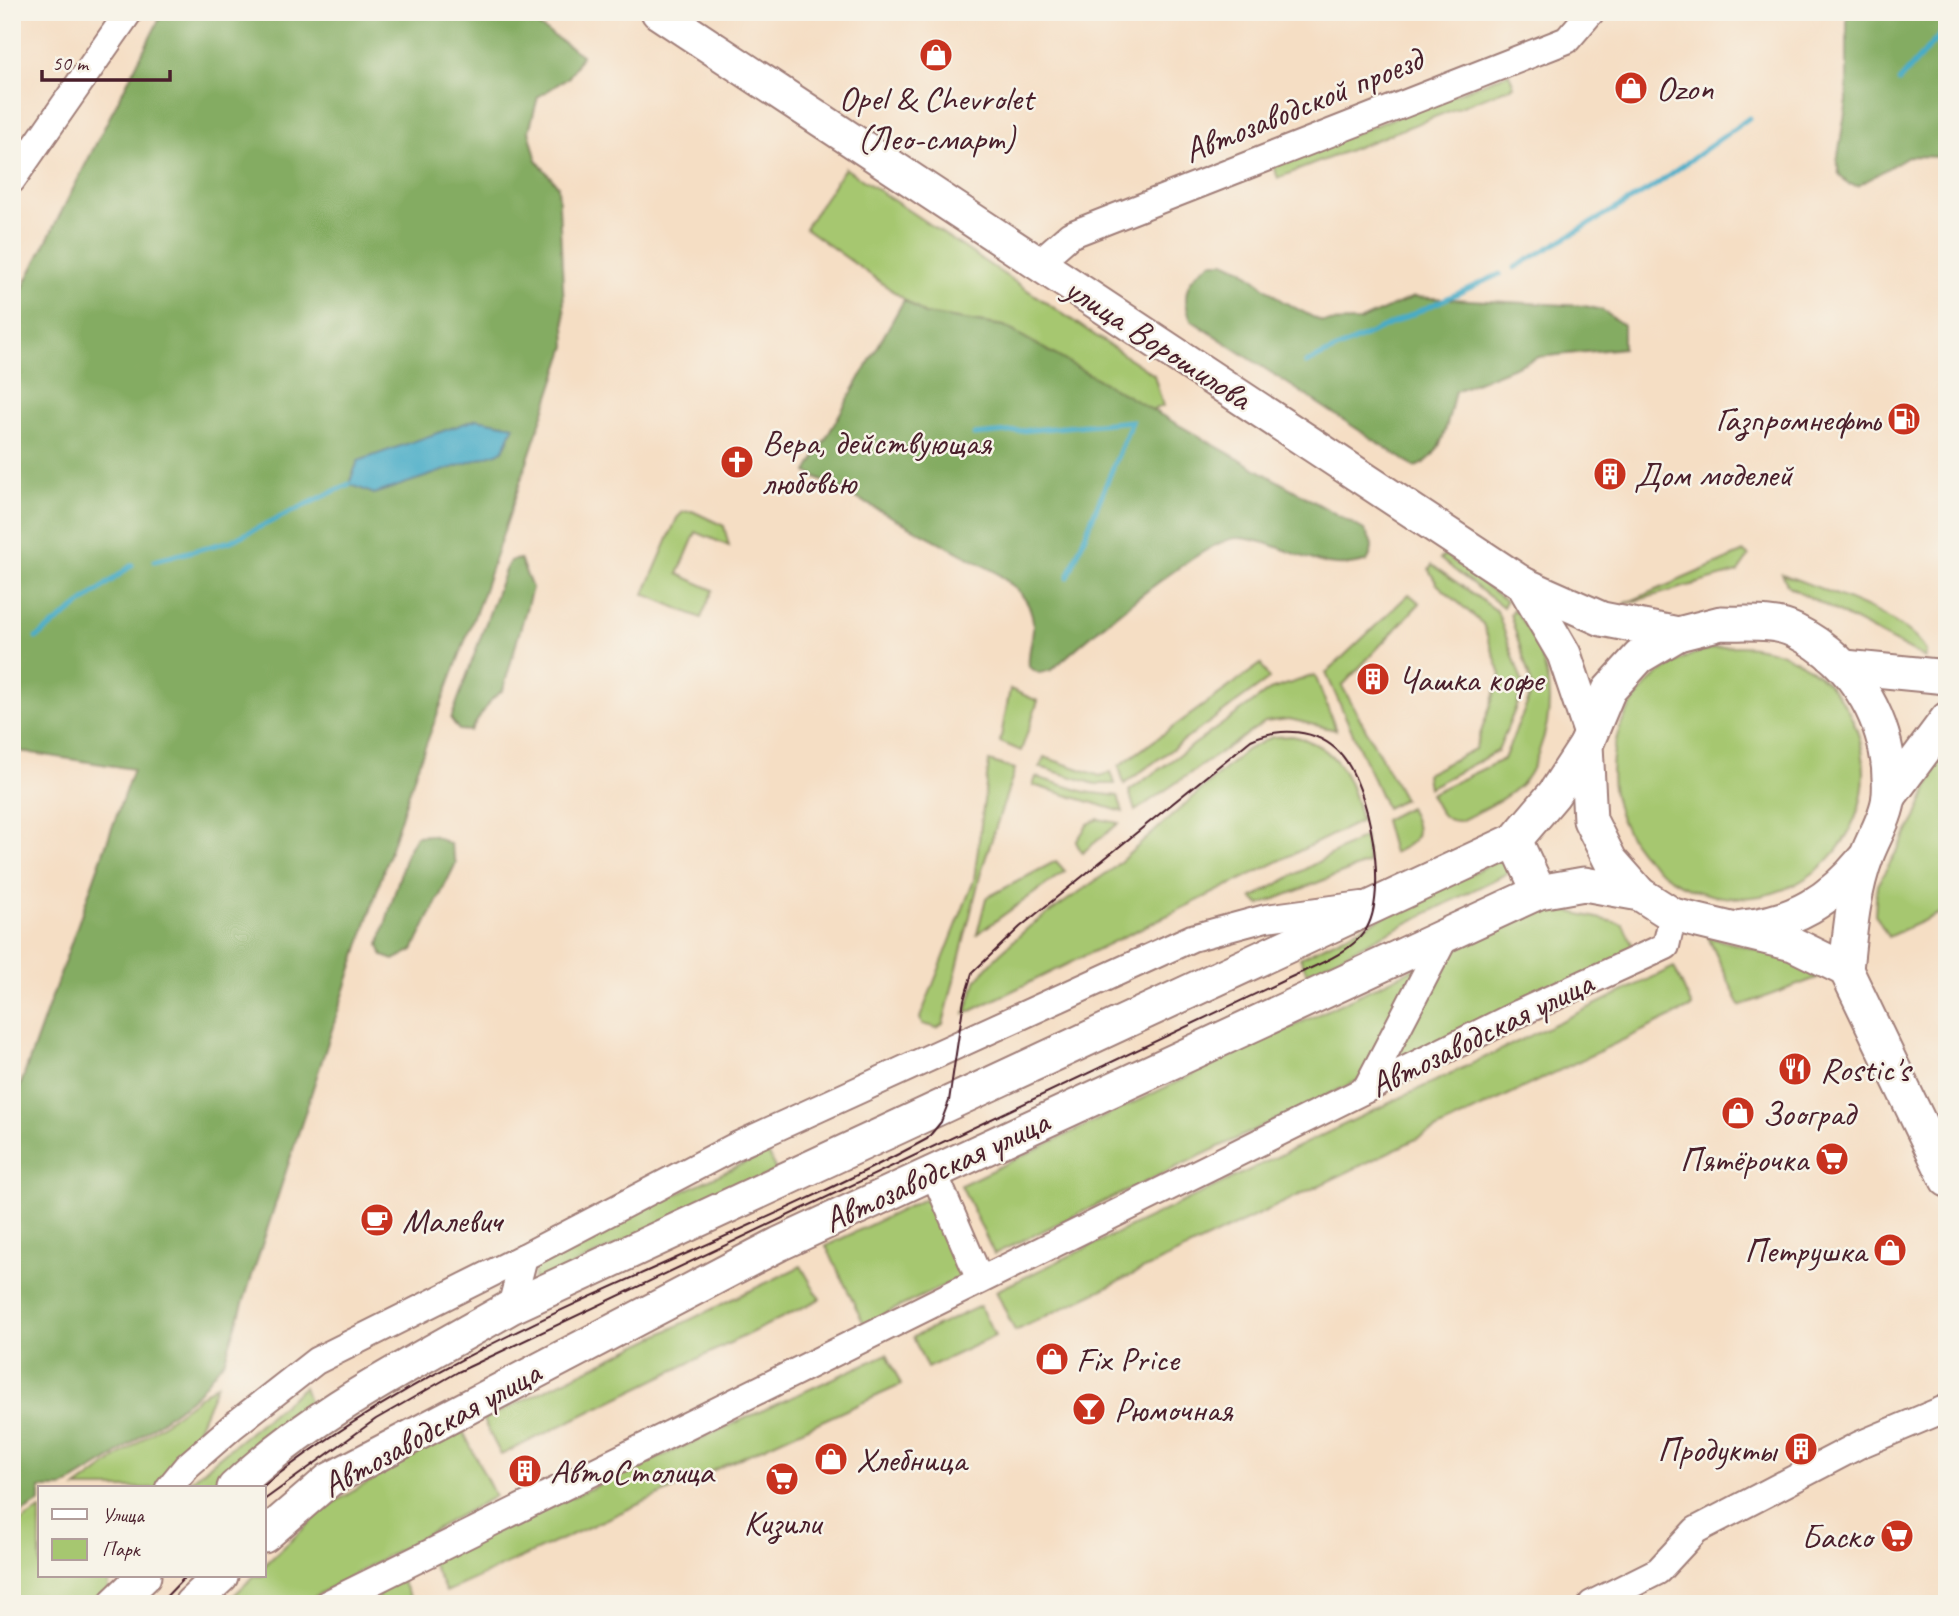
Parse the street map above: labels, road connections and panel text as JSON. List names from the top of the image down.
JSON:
{
  "streets": {
    "main road": ["улица Ворошилова", "Автозаводская улица"],
    "street": ["Автозаводской проезд"]
  },
  "crossings": [
    ["Автозаводской проезд", "улица Ворошилова"],
    ["улица Ворошилова", "Автозаводская улица"]
  ],
  "places": {
    "shop": [
      "Opel & Chevrolet (Лео-смарт)",
      "Ozon",
      "Зооград",
      "Петрушка",
      "Fix Price",
      "Хлебница"
    ],
    "fuel station": ["Газпромнефть"],
    "church": ["Вера, действующая любовью"],
    "building": [
      "Дом моделей",
      "Чашка кофе",
      "Продукты",
      "АвтоСтолица"
    ],
    "restaurant": ["Rostic's"],
    "supermarket": ["Пятёрочка", "Кизили", "Баско"],
    "cafe": ["Малевич"],
    "bar": ["Рюмочная"]
  },
  "legend": ["Улица", "Парк"],
  "scale_bar": "50 m"
}
